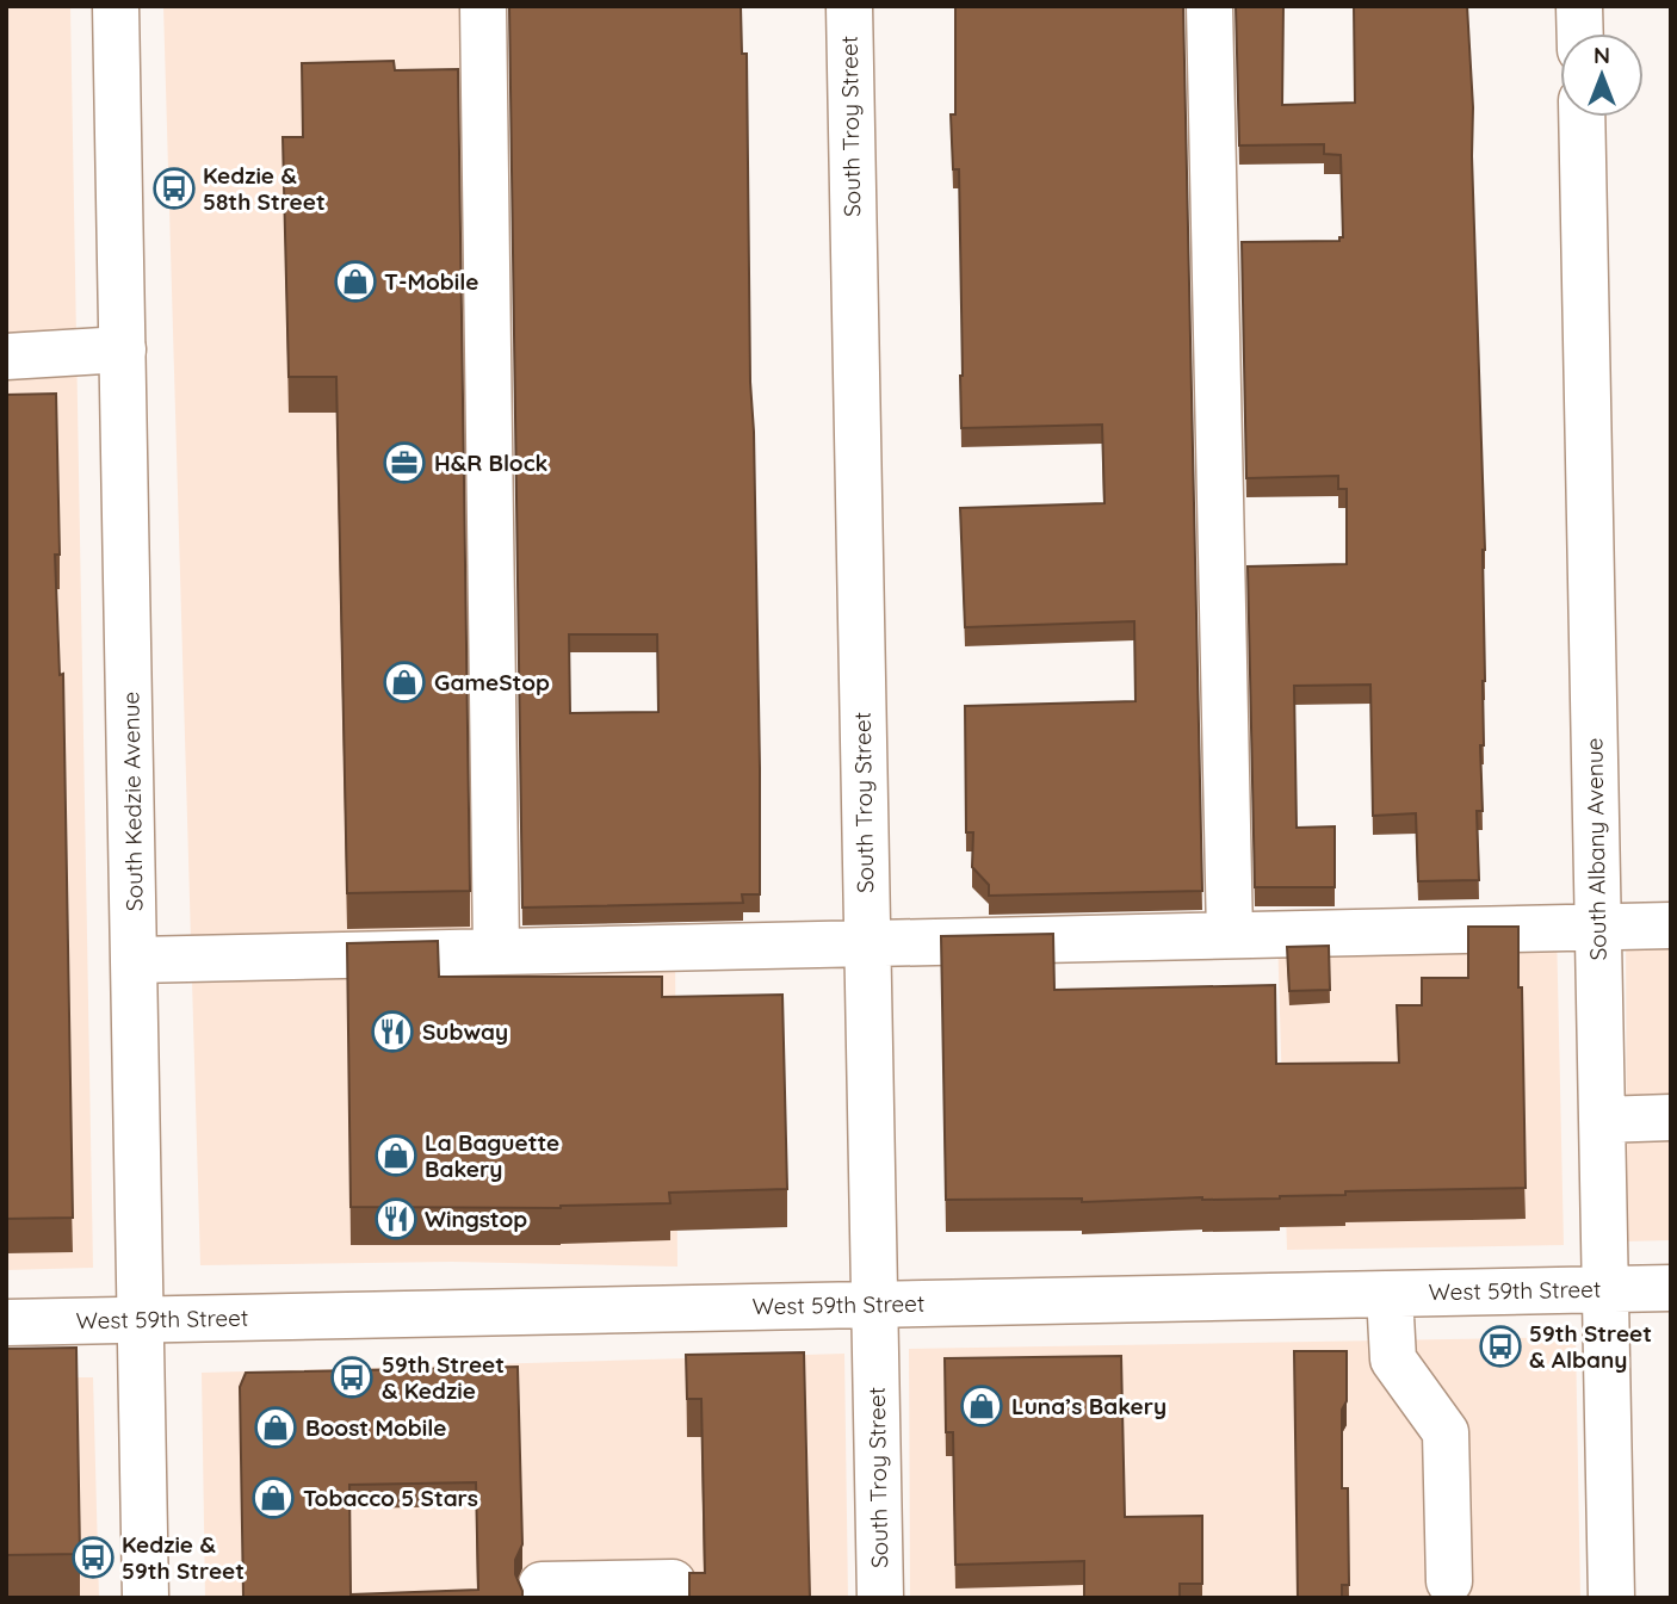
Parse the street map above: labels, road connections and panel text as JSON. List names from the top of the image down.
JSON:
{
  "streets": {
    "street": [
      "South Troy Street",
      "South Kedzie Avenue",
      "South Albany Avenue",
      "West 59th Street"
    ]
  },
  "crossings": [
    ["South Troy Street", "West 59th Street"],
    ["South Kedzie Avenue", "West 59th Street"],
    ["South Albany Avenue", "West 59th Street"]
  ],
  "places": {
    "bus stop": [
      "Kedzie & 58th Street",
      "59th Street & Albany",
      "59th Street & Kedzie",
      "Kedzie & 59th Street"
    ],
    "shop": [
      "T-Mobile",
      "GameStop",
      "La Baguette Bakery",
      "Luna’s Bakery",
      "Boost Mobile",
      "Tobacco 5 Stars"
    ],
    "office": ["H&R Block"],
    "restaurant": ["Subway", "Wingstop"]
  },
  "north": "top"
}
